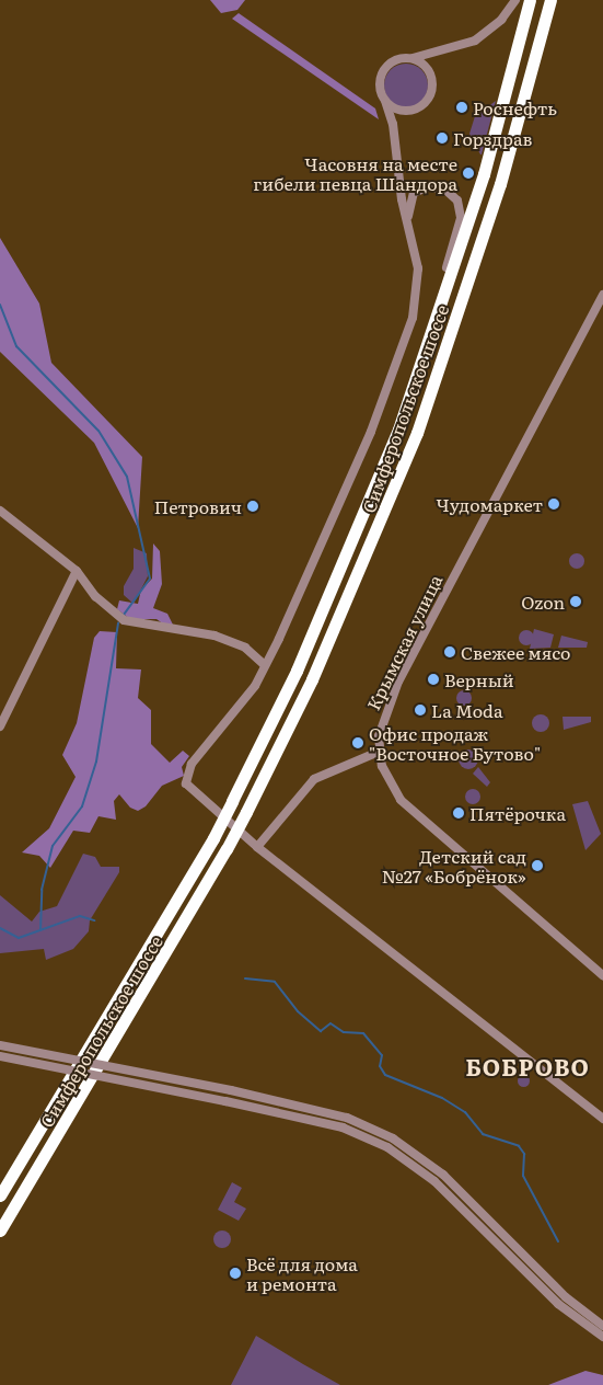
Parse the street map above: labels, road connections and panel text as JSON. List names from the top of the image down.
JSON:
{
  "streets": {
    "highway": ["Симферопольское шоссе"],
    "street": ["Крымская улица"]
  },
  "districts": ["БОБРОВО"],
  "places": [
    "Роснефть",
    "Горздрав",
    "Часовня на месте гибели певца Шандора",
    "Чудомаркет",
    "Петрович",
    "Ozon",
    "Свежее мясо",
    "Верный",
    "La Moda",
    "Офис продаж \"Восточное Бутово\"",
    "Пятёрочка",
    "Детский сад №27 «Бобрёнок»",
    "Всё для дома и ремонта"
  ]
}
